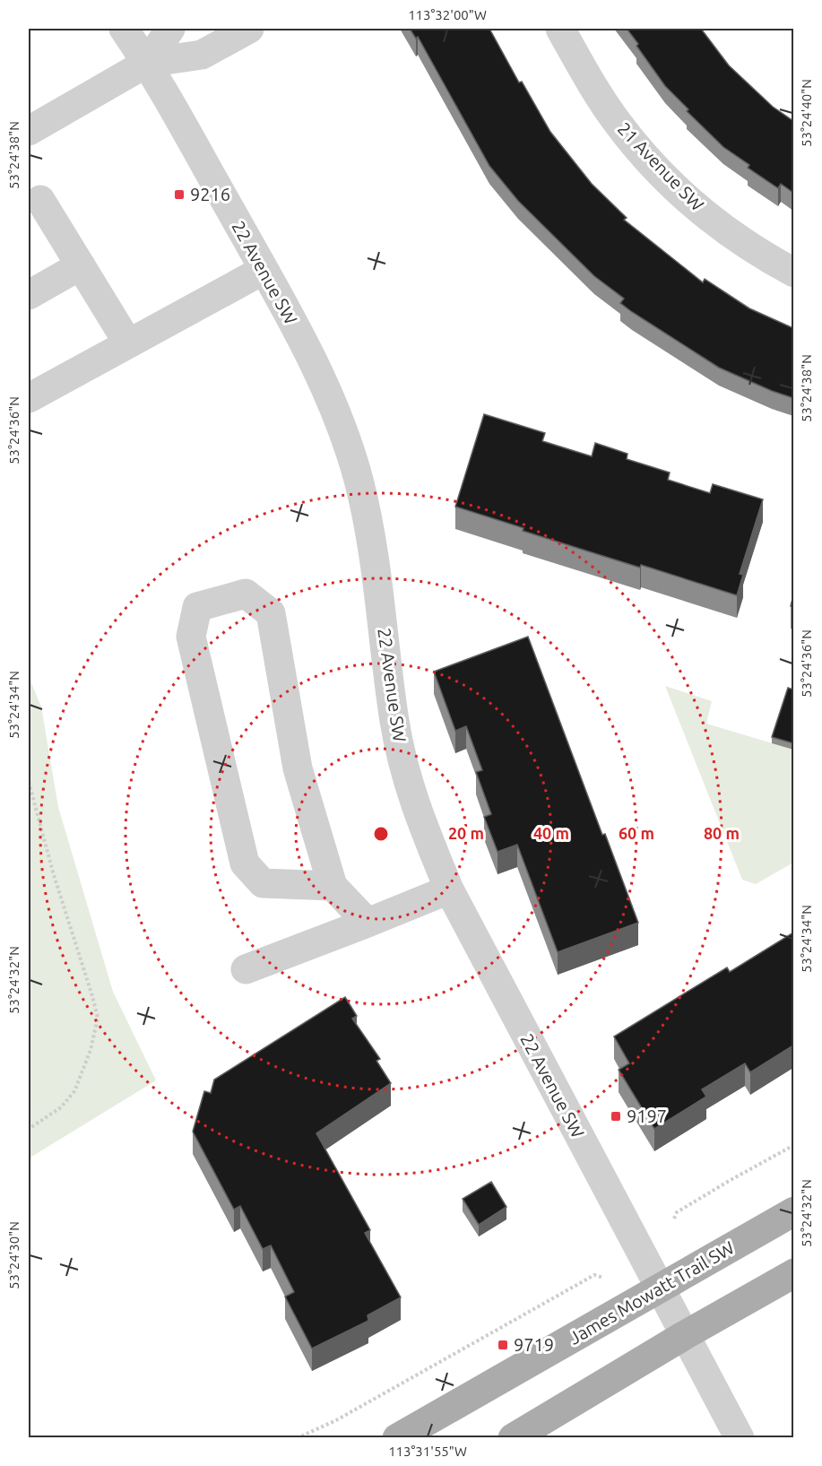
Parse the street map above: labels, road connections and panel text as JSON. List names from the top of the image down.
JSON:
{
  "streets": {
    "main road": ["James Mowatt Trail SW"],
    "street": ["21 Avenue SW", "22 Avenue SW"]
  },
  "crossings": [
    ["22 Avenue SW", "James Mowatt Trail SW"]
  ],
  "places": {
    "transit": ["9216", "9197", "9719"]
  },
  "coordinates": [
    "113°32'00\"W",
    "53°24'40\"N",
    "53°24'38\"N",
    "53°24'36\"N",
    "53°24'34\"N",
    "53°24'32\"N",
    "53°24'30\"N",
    "113°31'55\"W"
  ],
  "rings": [
    "20 m",
    "40 m",
    "60 m",
    "80 m"
  ]
}
